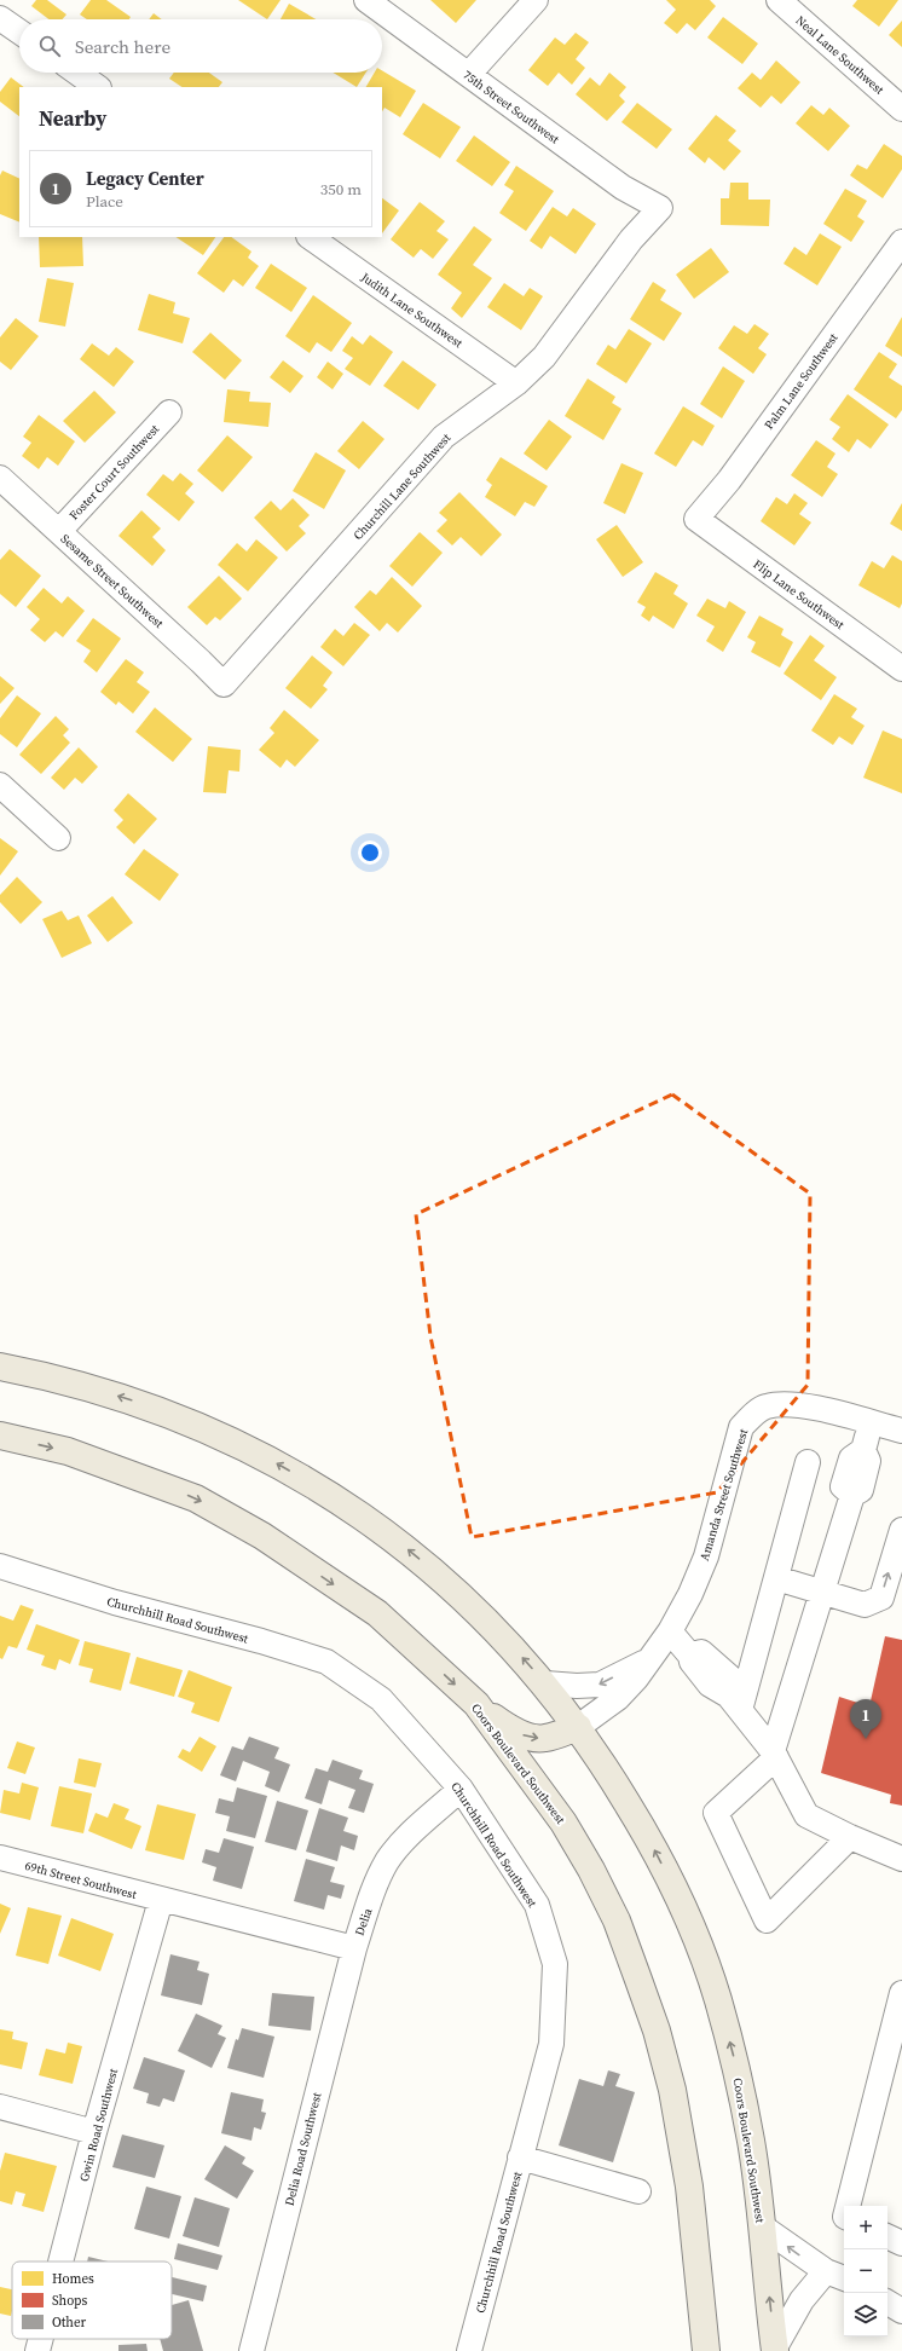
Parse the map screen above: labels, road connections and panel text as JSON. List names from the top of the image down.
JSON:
{
  "streets": {
    "main road": ["Coors Boulevard Southwest"],
    "street": [
      "Neal Lane Southwest",
      "75th Street Southwest",
      "Judith Lane Southwest",
      "Palm Lane Southwest",
      "Foster Court Southwest",
      "Churchill Lane Southwest",
      "Sesame Street Southwest",
      "Flip Lane Southwest",
      "Amanda Street Southwest",
      "Churchhill Road Southwest",
      "69th Street Southwest",
      "Delia",
      "Gwin Road Southwest",
      "Delia Road Southwest"
    ]
  },
  "crossings": [
    ["75th Street Southwest", "Churchill Lane Southwest"],
    ["Judith Lane Southwest", "Churchill Lane Southwest"],
    ["Palm Lane Southwest", "Flip Lane Southwest"],
    ["Foster Court Southwest", "Sesame Street Southwest"],
    ["Churchill Lane Southwest", "Sesame Street Southwest"],
    ["Amanda Street Southwest", "Coors Boulevard Southwest"],
    ["Churchhill Road Southwest", "Delia"],
    ["69th Street Southwest", "Delia"],
    ["69th Street Southwest", "Gwin Road Southwest"],
    ["Delia", "Gwin Road Southwest"],
    ["Delia", "Delia Road Southwest"]
  ],
  "legend": ["Homes", "Shops", "Other"],
  "page": {
    "search": "Search here",
    "heading": "Nearby",
    "list": [
      {
        "mark": "1",
        "name": "Legacy Center",
        "note": "Place",
        "value": "350 m"
      }
    ],
    "pins": "1",
    "map_buttons": ["+", "−"]
  }
}
